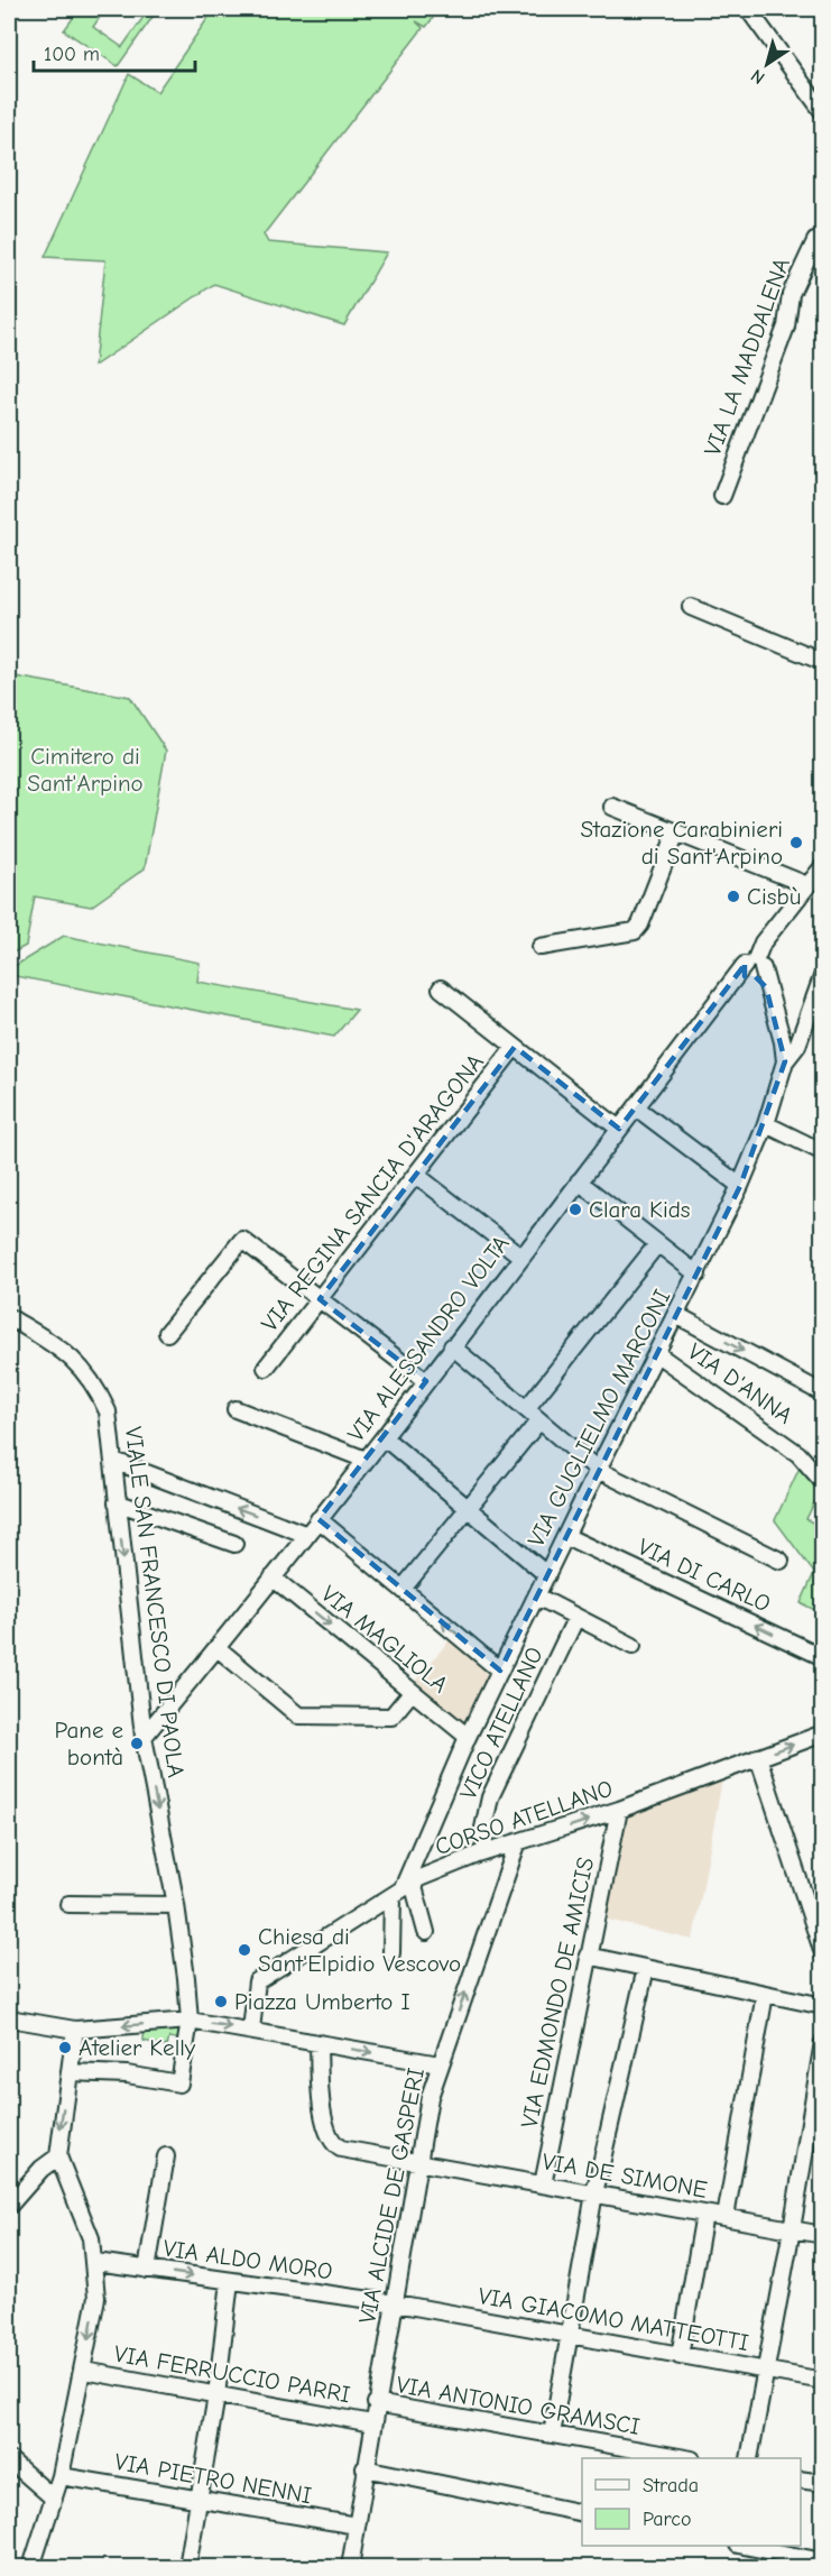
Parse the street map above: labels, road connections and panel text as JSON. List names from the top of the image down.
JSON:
{
  "streets": {
    "street": [
      "VIA LA MADDALENA",
      "VIA REGINA SANCIA D'ARAGONA",
      "VIA ALESSANDRO VOLTA",
      "VIA D'ANNA",
      "VIA GUGLIELMO MARCONI",
      "VIA DI CARLO",
      "VIALE SAN FRANCESCO DI PAOLA",
      "VIA MAGLIOLA",
      "VICO ATELLANO",
      "CORSO ATELLANO",
      "VIA EDMONDO DE AMICIS",
      "VIA DE SIMONE",
      "VIA ALCIDE DE GASPERI",
      "VIA ALDO MORO",
      "VIA GIACOMO MATTEOTTI",
      "VIA FERRUCCIO PARRI",
      "VIA ANTONIO GRAMSCI",
      "VIA PIETRO NENNI"
    ]
  },
  "crossings": [
    ["VIA ALESSANDRO VOLTA", "VIA GUGLIELMO MARCONI"],
    ["VIA ALESSANDRO VOLTA", "VIALE SAN FRANCESCO DI PAOLA"],
    ["VIA ALESSANDRO VOLTA", "VIA MAGLIOLA"],
    ["VIA D'ANNA", "VIA GUGLIELMO MARCONI"],
    ["VIA GUGLIELMO MARCONI", "VIA DI CARLO"],
    ["VIA GUGLIELMO MARCONI", "VIA MAGLIOLA"],
    ["VIA GUGLIELMO MARCONI", "CORSO ATELLANO"],
    ["VICO ATELLANO", "CORSO ATELLANO"],
    ["CORSO ATELLANO", "VIA EDMONDO DE AMICIS"],
    ["CORSO ATELLANO", "VIA ALCIDE DE GASPERI"],
    ["VIA EDMONDO DE AMICIS", "VIA DE SIMONE"],
    ["VIA DE SIMONE", "VIA ALCIDE DE GASPERI"],
    ["VIA ALCIDE DE GASPERI", "VIA ALDO MORO"],
    ["VIA ALCIDE DE GASPERI", "VIA GIACOMO MATTEOTTI"],
    ["VIA ALCIDE DE GASPERI", "VIA FERRUCCIO PARRI"],
    ["VIA ALCIDE DE GASPERI", "VIA ANTONIO GRAMSCI"],
    ["VIA ALCIDE DE GASPERI", "VIA PIETRO NENNI"],
    ["VIA ALDO MORO", "VIA GIACOMO MATTEOTTI"]
  ],
  "one_way": ["VIALE SAN FRANCESCO DI PAOLA"],
  "parks": ["Cimitero di Sant'Arpino"],
  "places": [
    "Stazione Carabinieri di Sant'Arpino",
    "Cisbù",
    "Clara Kids",
    "Pane e bontà",
    "Chiesa di Sant'Elpidio Vescovo",
    "Piazza Umberto I",
    "Atelier Kelly"
  ],
  "legend": ["Strada", "Parco"],
  "scale_bar": "100 m",
  "north": "bottom left"
}
